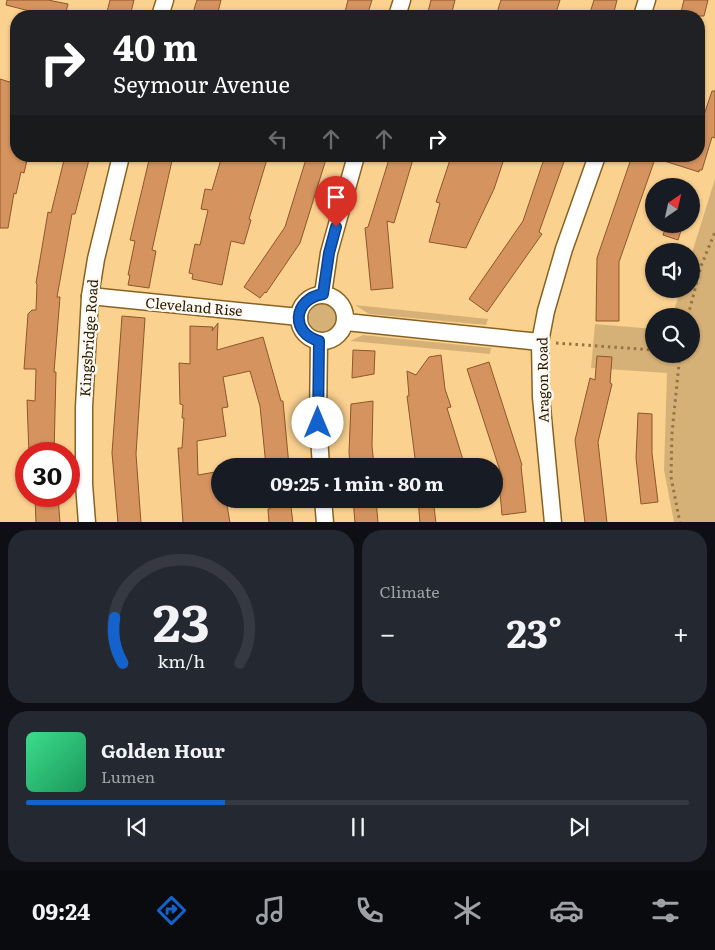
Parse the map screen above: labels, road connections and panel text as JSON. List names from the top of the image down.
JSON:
{
  "streets": {
    "street": ["Cleveland Rise", "Kingsbridge Road", "Aragon Road"]
  },
  "crossings": [
    ["Cleveland Rise", "Kingsbridge Road"]
  ],
  "north": "top right",
  "page": {
    "turn": ["40 m", "Seymour Avenue"],
    "limit": "30",
    "trip": "09:25 · 1 min · 80 m",
    "tile": "Climate",
    "heat": ["−", "23°", "+"],
    "song": ["Golden Hour", "Lumen"],
    "tabs": "09:24",
    "gauge": ["23", "km/h"]
  }
}
